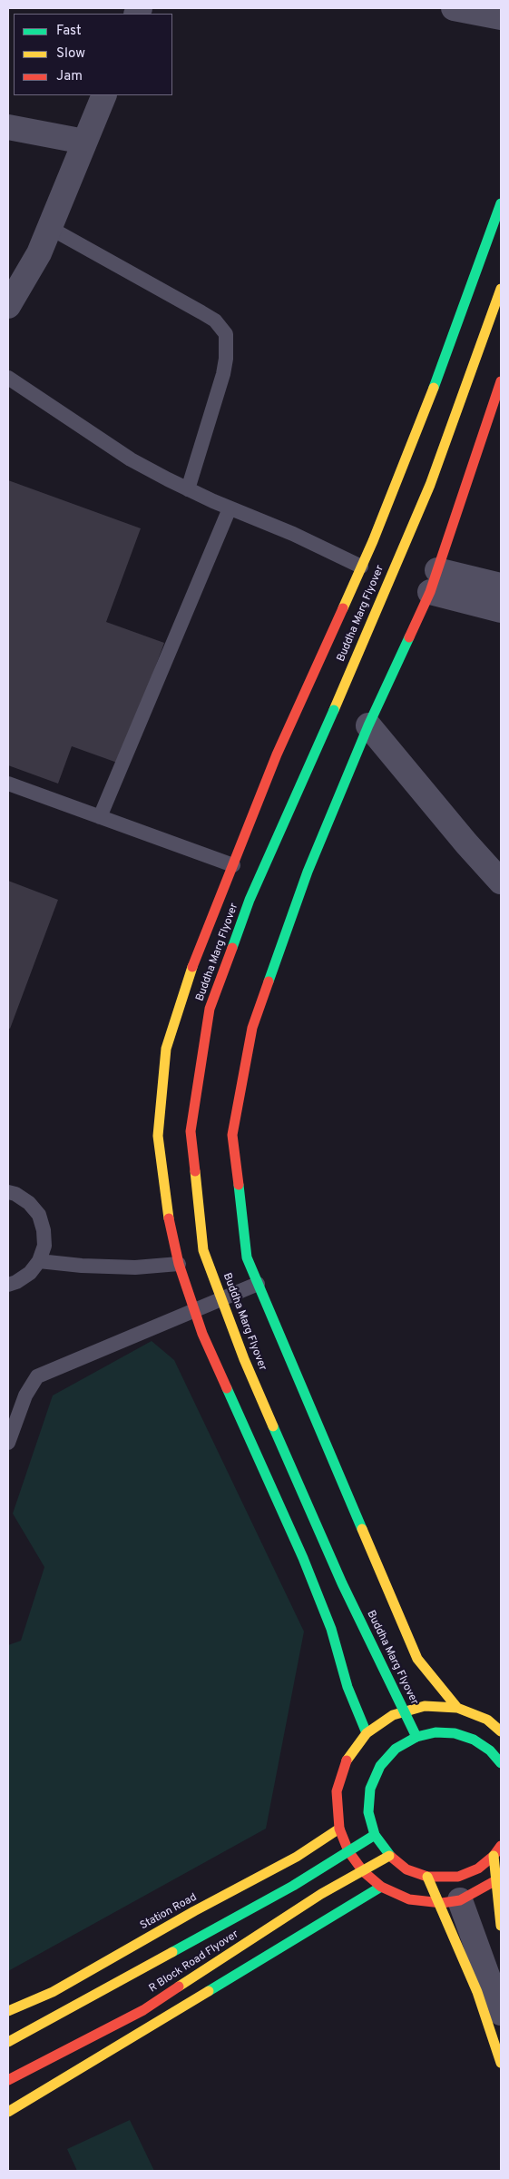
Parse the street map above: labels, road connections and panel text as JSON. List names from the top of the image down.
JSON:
{
  "streets": {
    "main road": ["Buddha Marg Flyover", "Station Road", "R Block Road Flyover"]
  },
  "legend": ["Fast", "Slow", "Jam"]
}
